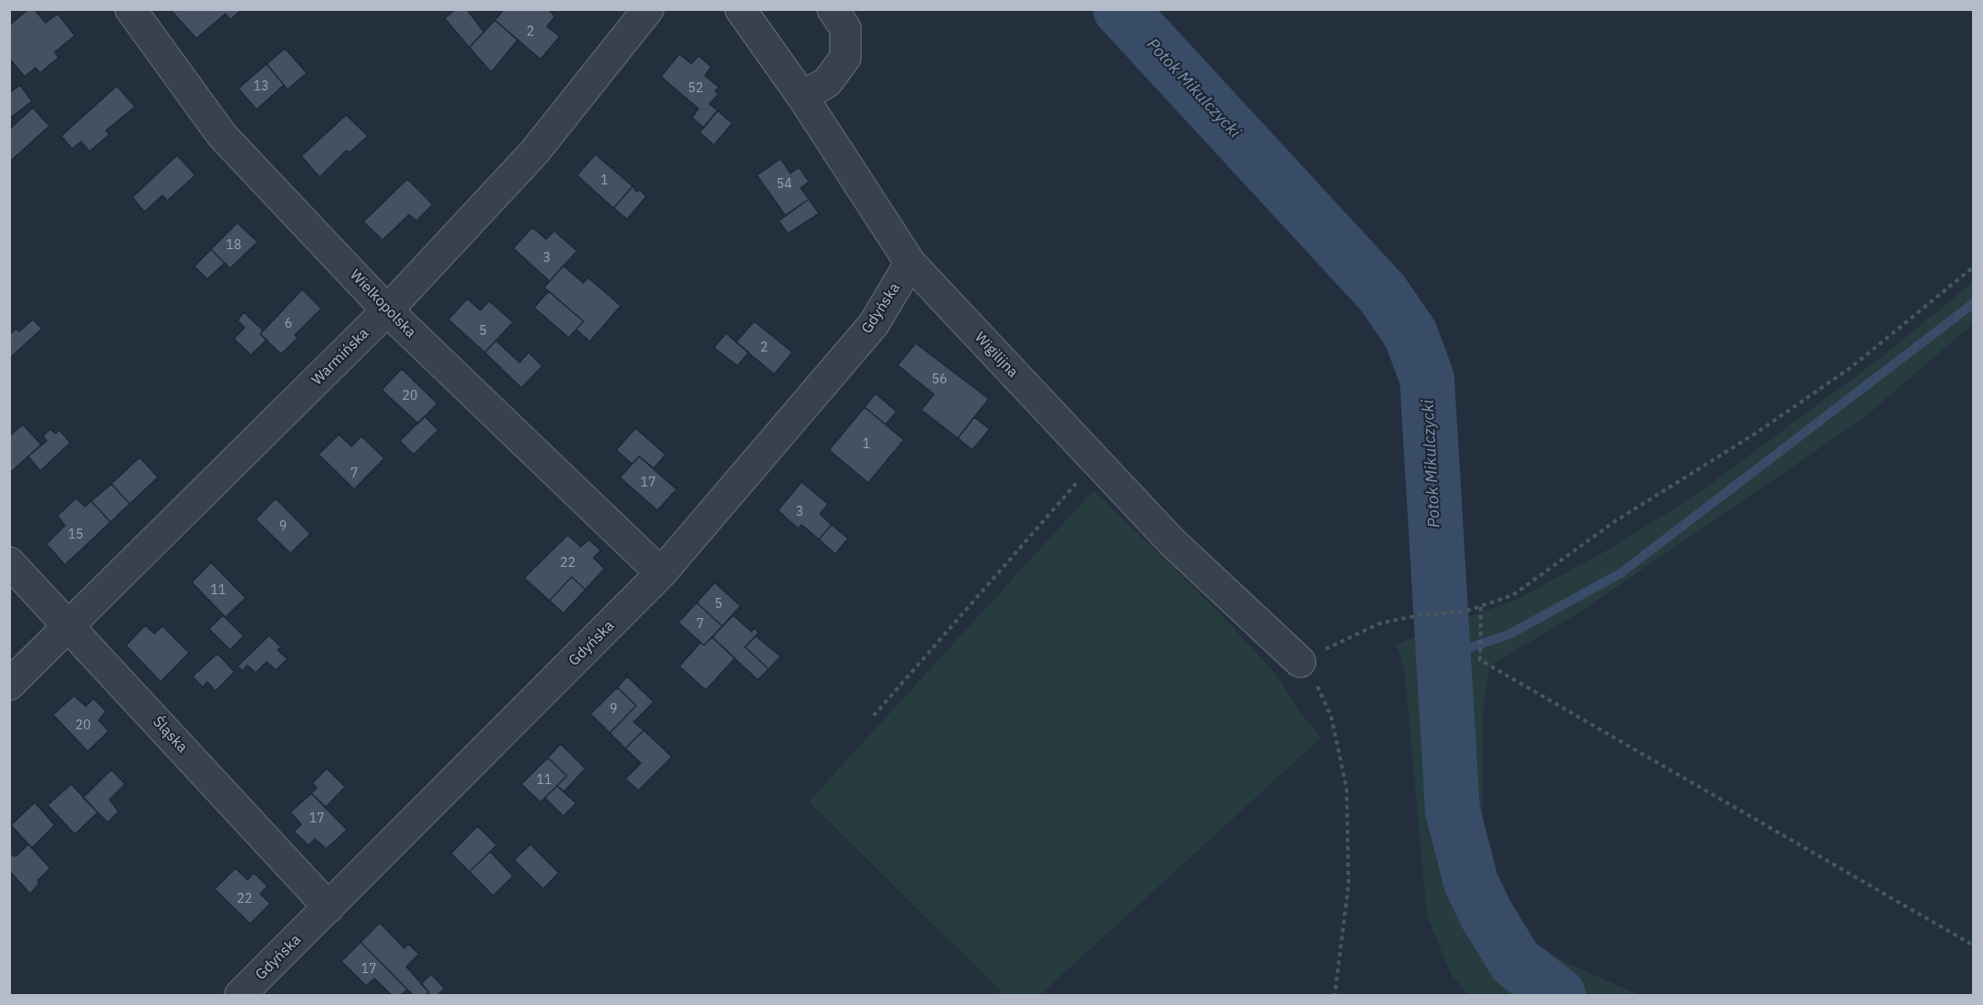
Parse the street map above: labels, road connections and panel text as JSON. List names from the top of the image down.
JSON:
{
  "streets": {
    "street": [
      "Wielkopolska",
      "Gdyńska",
      "Wigilijna",
      "Warmińska",
      "Śląska"
    ]
  },
  "crossings": [
    ["Wielkopolska", "Gdyńska"],
    ["Wielkopolska", "Warmińska"],
    ["Gdyńska", "Wigilijna"],
    ["Gdyńska", "Śląska"],
    ["Warmińska", "Śląska"]
  ],
  "water": ["Potok Mikulczycki"],
  "house_numbers": [
    "2",
    "13",
    "52",
    "1",
    "54",
    "18",
    "3",
    "6",
    "5",
    "2",
    "56",
    "20",
    "1",
    "7",
    "17",
    "3",
    "9",
    "15",
    "22",
    "11",
    "5",
    "7",
    "9",
    "20",
    "11",
    "17",
    "22",
    "17"
  ]
}
